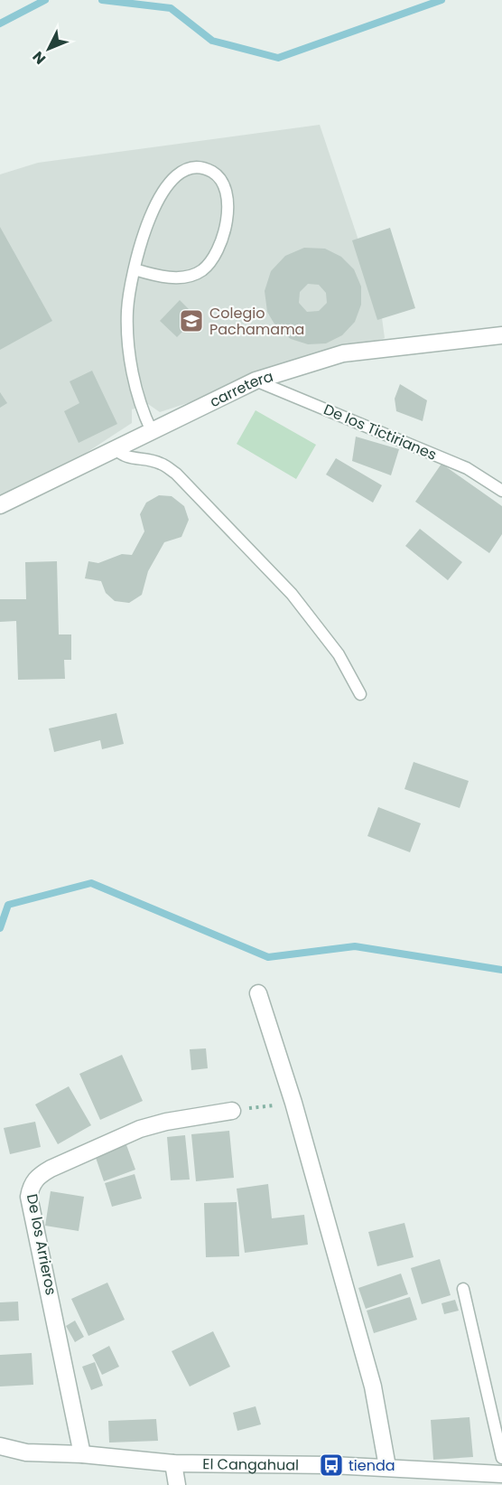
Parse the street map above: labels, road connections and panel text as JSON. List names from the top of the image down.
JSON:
{
  "streets": {
    "street": ["carretera", "De los Arrieros", "El Cangahual"],
    "lane": ["De los Tictirianes"]
  },
  "crossings": [
    ["carretera", "De los Tictirianes"],
    ["De los Arrieros", "El Cangahual"]
  ],
  "places": {
    "school or university": ["Colegio Pachamama"],
    "bus stop": ["tienda"]
  },
  "north": "bottom left"
}
